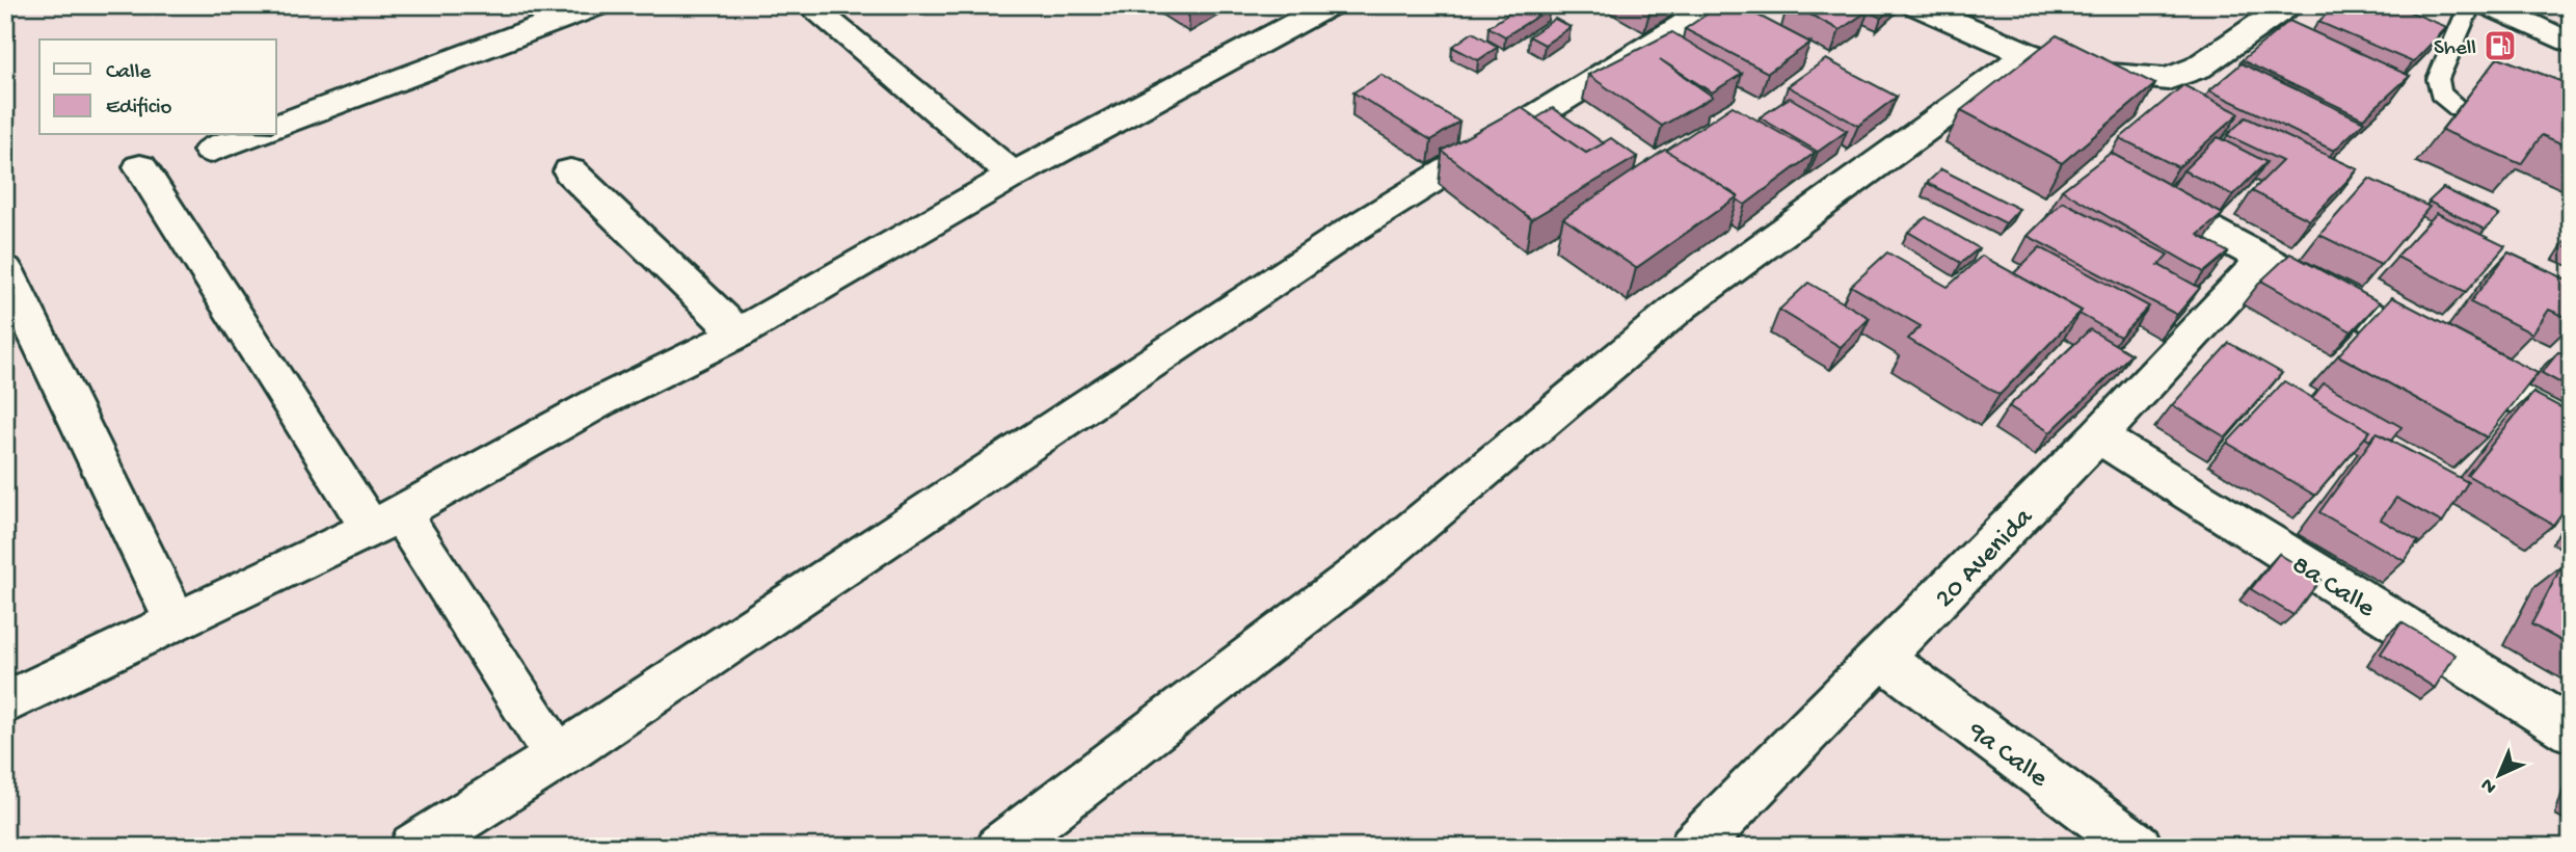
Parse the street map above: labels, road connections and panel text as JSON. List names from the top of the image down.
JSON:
{
  "streets": {
    "street": ["20 Avenida", "8a Calle", "9a Calle"]
  },
  "crossings": [
    ["20 Avenida", "8a Calle"],
    ["20 Avenida", "9a Calle"]
  ],
  "places": {
    "fuel station": ["Shell"]
  },
  "legend": ["Calle", "Edificio"],
  "north": "bottom left"
}
